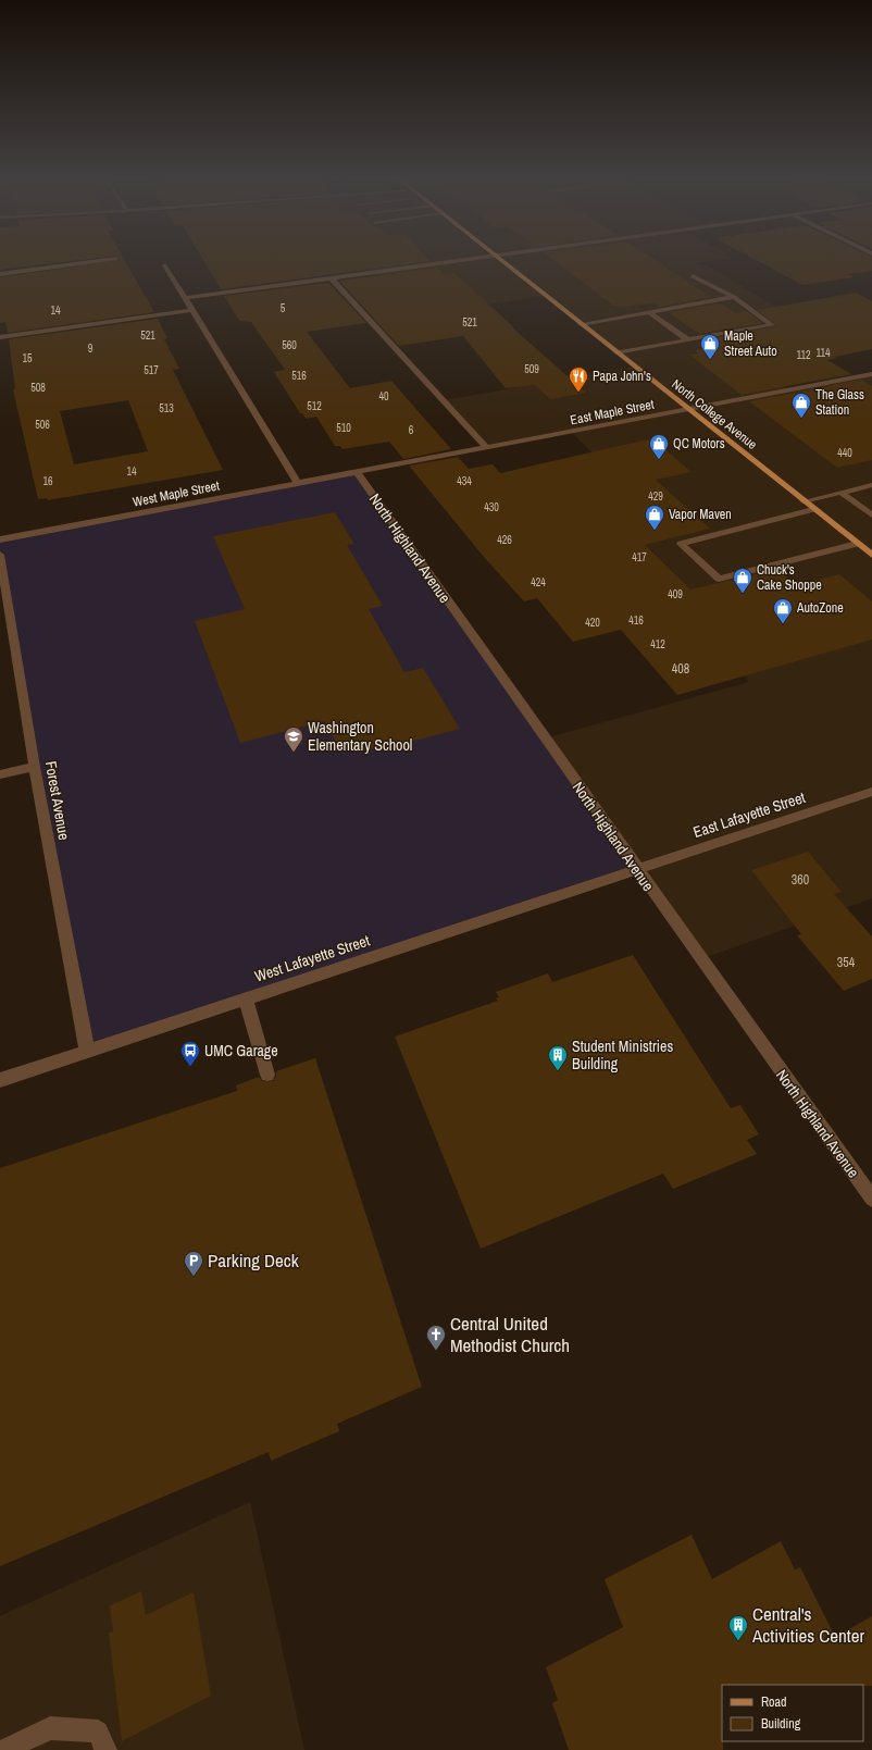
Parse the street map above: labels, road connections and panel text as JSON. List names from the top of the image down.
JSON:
{
  "streets": {
    "main road": ["North College Avenue"],
    "street": [
      "East Maple Street",
      "West Maple Street",
      "North Highland Avenue",
      "Forest Avenue",
      "East Lafayette Street",
      "West Lafayette Street"
    ]
  },
  "crossings": [
    ["East Maple Street", "North College Avenue"],
    ["East Maple Street", "West Maple Street"],
    ["East Maple Street", "North Highland Avenue"],
    ["West Maple Street", "North Highland Avenue"],
    ["North Highland Avenue", "East Lafayette Street"],
    ["North Highland Avenue", "West Lafayette Street"],
    ["Forest Avenue", "West Lafayette Street"],
    ["East Lafayette Street", "West Lafayette Street"]
  ],
  "places": {
    "shop": [
      "Maple Street Auto",
      "The Glass Station",
      "QC Motors",
      "Vapor Maven",
      "Chuck's Cake Shoppe",
      "AutoZone"
    ],
    "restaurant": ["Papa John's"],
    "school or university": ["Washington Elementary School"],
    "bus stop": ["UMC Garage"],
    "building": ["Student Ministries Building", "Central's Activities Center"],
    "parking": ["Parking Deck"],
    "church": ["Central United Methodist Church"]
  },
  "house_numbers": [
    "5",
    "14",
    "521",
    "521",
    "560",
    "9",
    "114",
    "112",
    "15",
    "509",
    "517",
    "516",
    "508",
    "40",
    "512",
    "513",
    "506",
    "510",
    "6",
    "440",
    "14",
    "16",
    "434",
    "429",
    "430",
    "426",
    "417",
    "424",
    "409",
    "416",
    "420",
    "412",
    "408",
    "360",
    "354"
  ],
  "legend": ["Road", "Building"]
}
